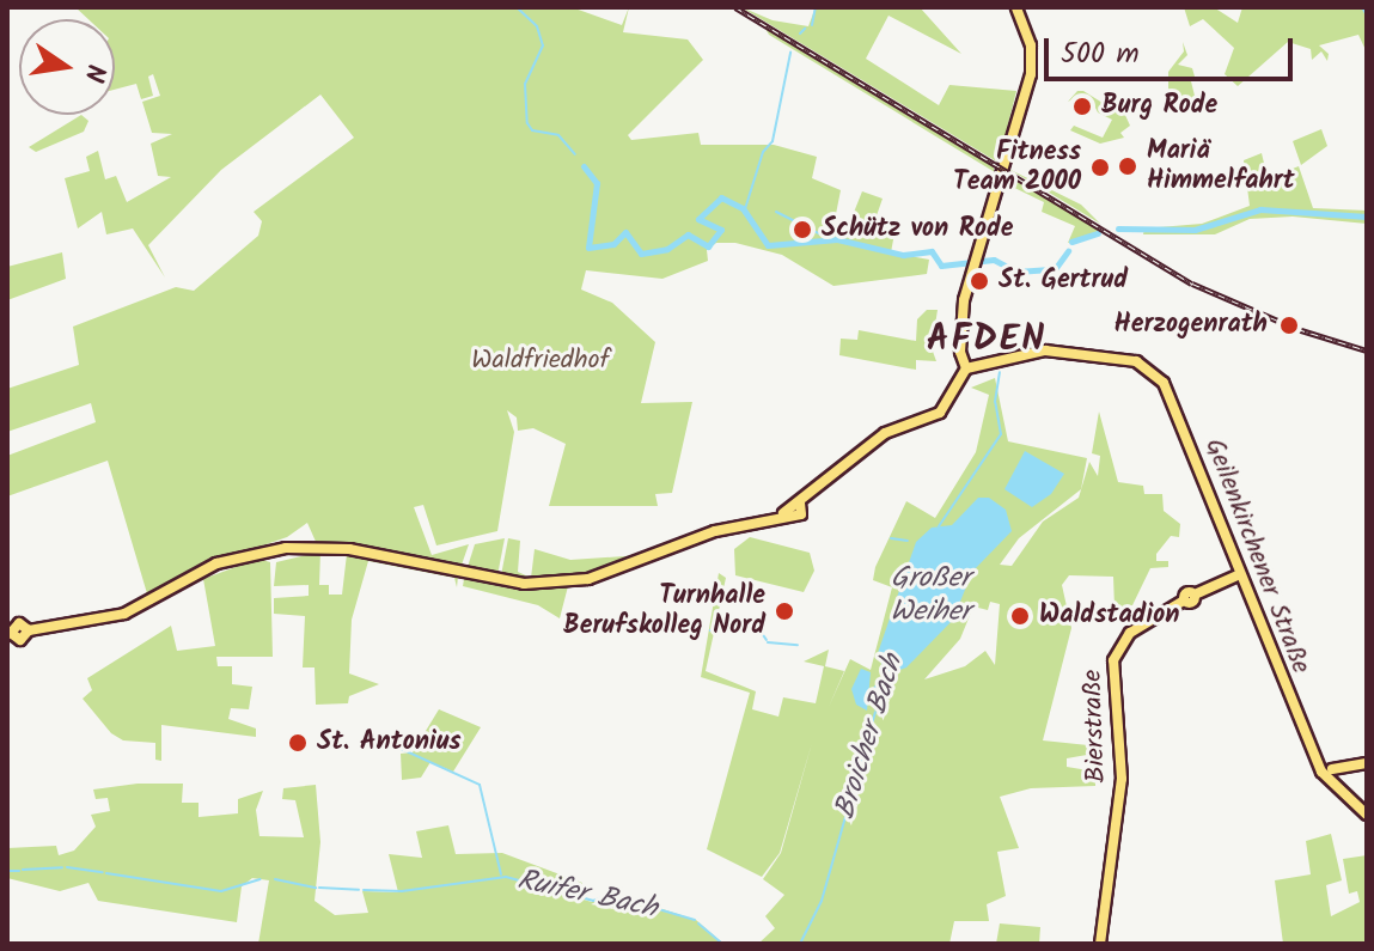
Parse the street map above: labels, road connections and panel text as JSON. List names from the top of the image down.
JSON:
{
  "streets": {
    "main road": ["Geilenkirchener Straße", "Bierstraße"]
  },
  "crossings": [
    ["Geilenkirchener Straße", "Bierstraße"]
  ],
  "districts": ["AFDEN"],
  "water": ["Großer Weiher", "Broicher Bach", "Ruifer Bach"],
  "parks": ["Waldfriedhof"],
  "places": [
    "Burg Rode",
    "Mariä Himmelfahrt",
    "Fitness Team 2000",
    "Schütz von Rode",
    "St. Gertrud",
    "Herzogenrath",
    "Turnhalle Berufskolleg Nord",
    "Waldstadion",
    "St. Antonius"
  ],
  "scale_bar": "500 m",
  "north": "right"
}
